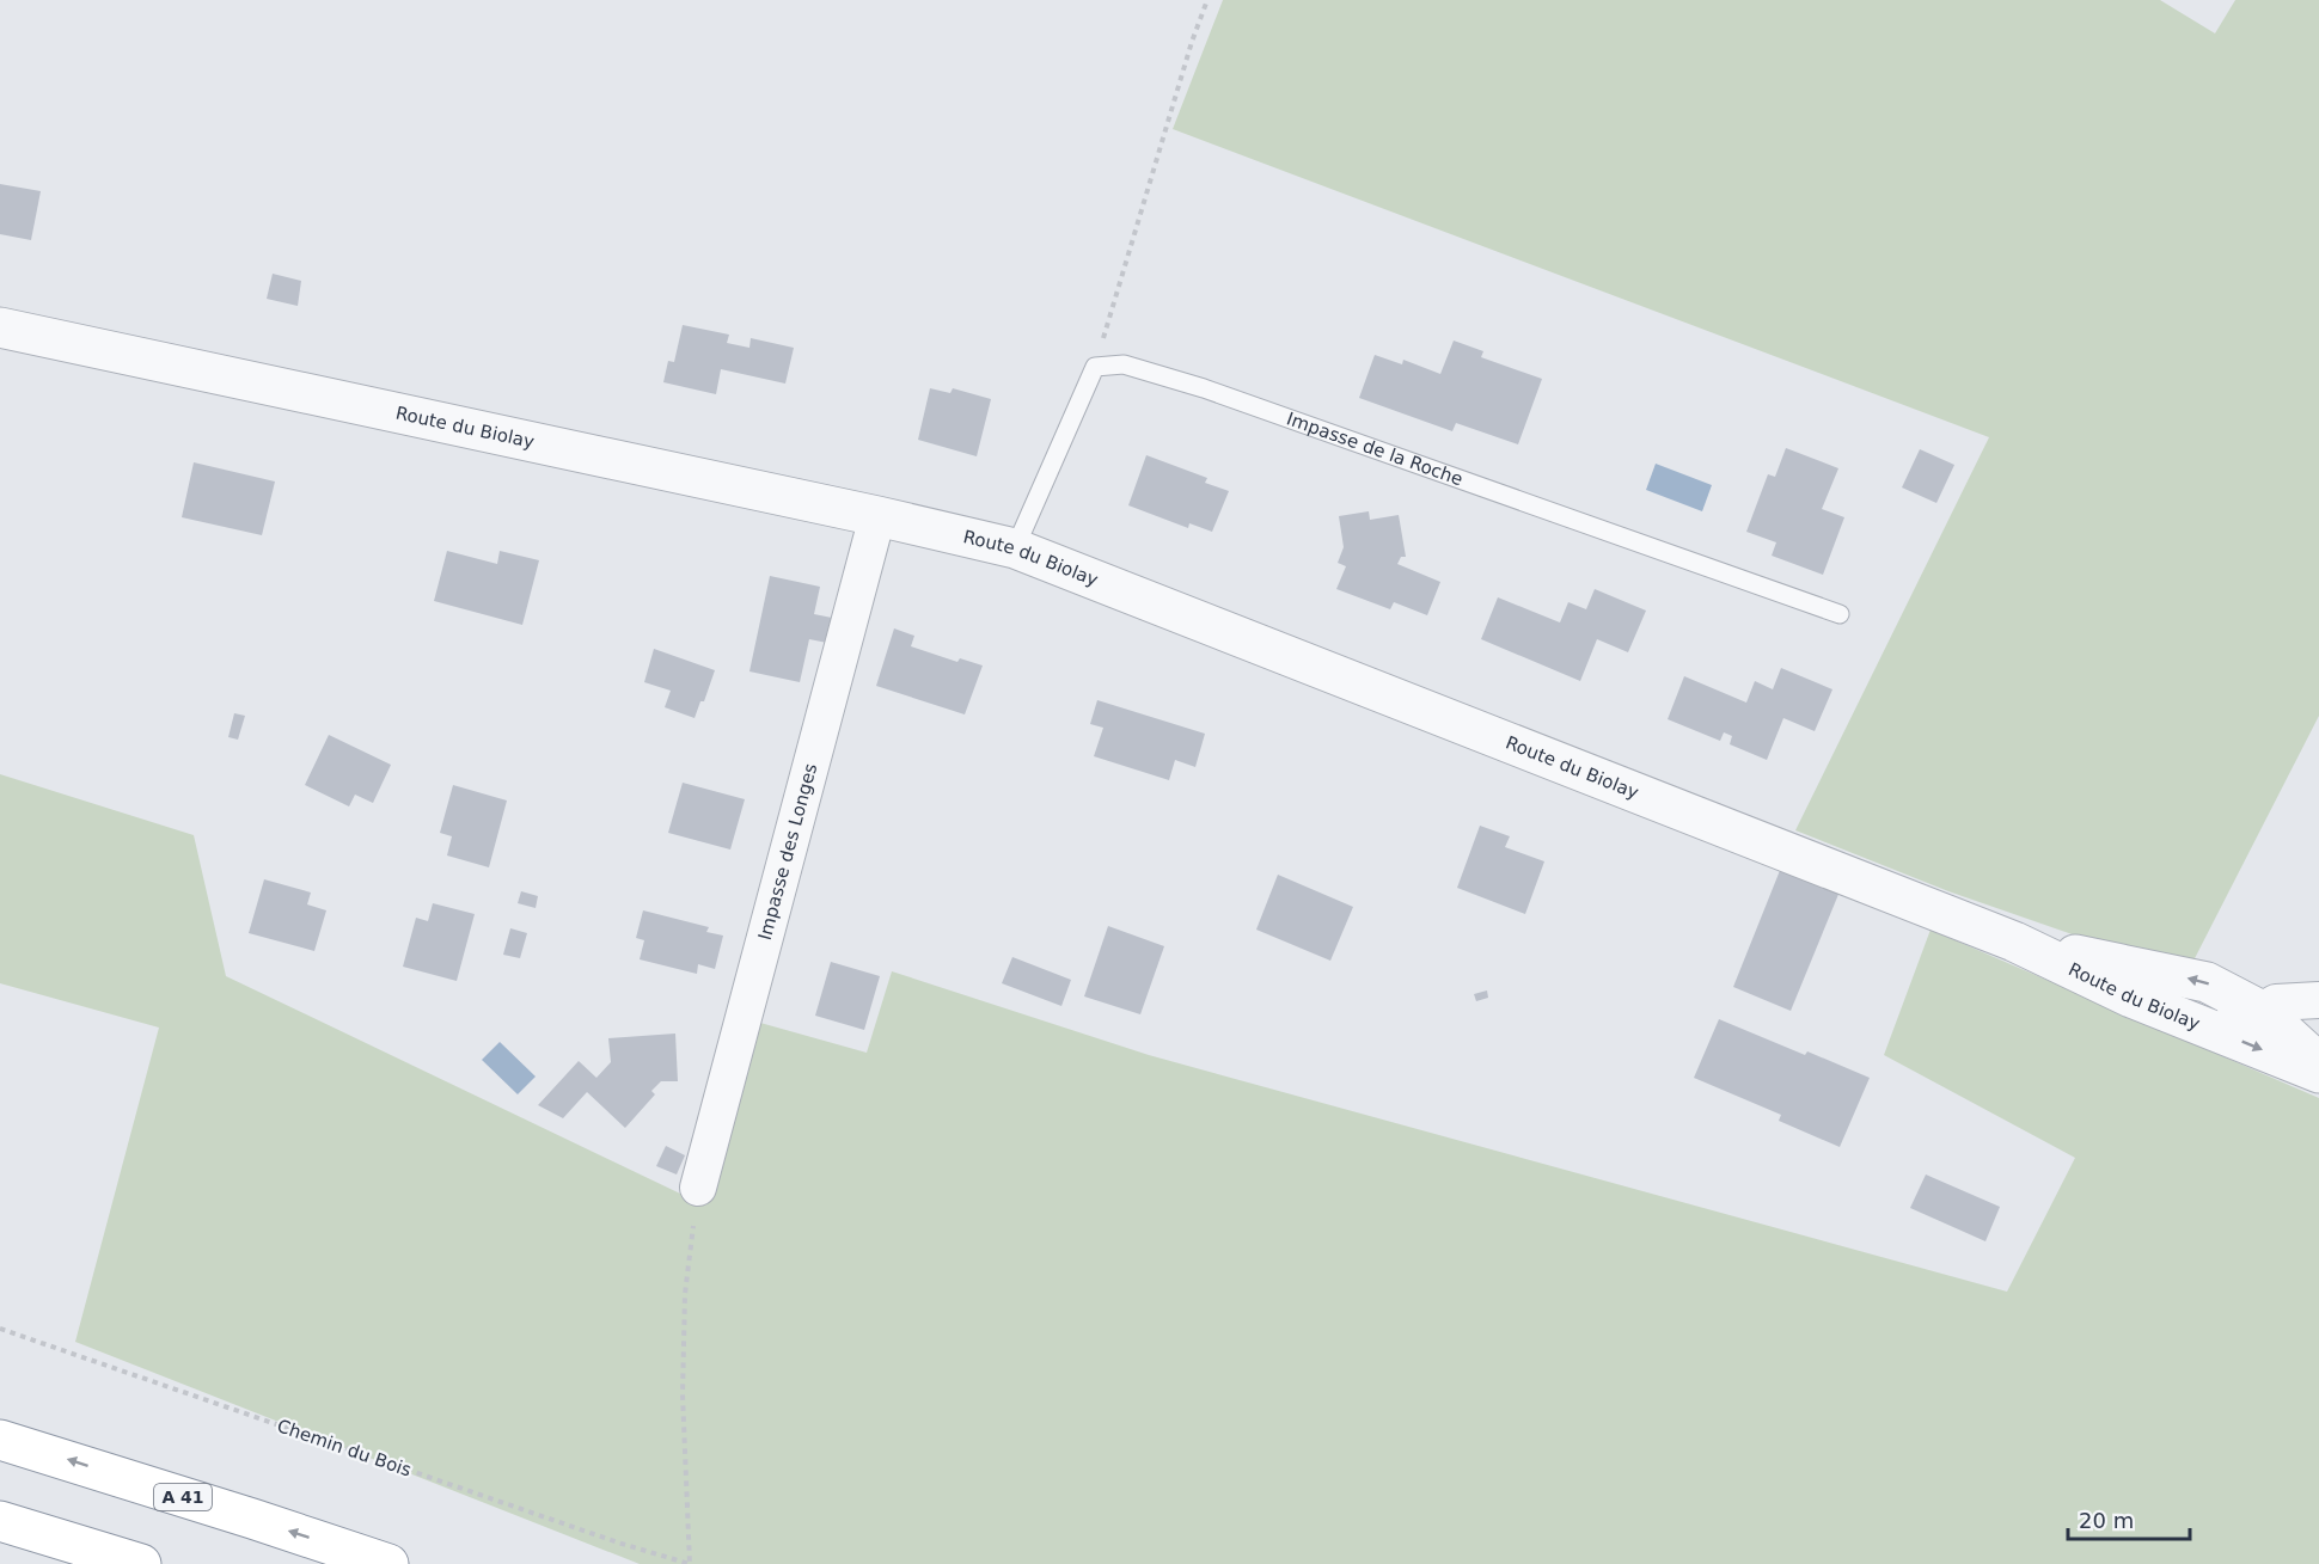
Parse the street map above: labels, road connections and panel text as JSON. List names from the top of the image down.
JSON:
{
  "streets": {
    "highway": ["A 41"],
    "street": ["Route du Biolay", "Impasse des Longes"],
    "lane": ["Impasse de la Roche"],
    "path": ["Chemin du Bois"]
  },
  "crossings": [
    ["Route du Biolay", "Impasse des Longes"]
  ],
  "scale_bar": "20 m"
}
